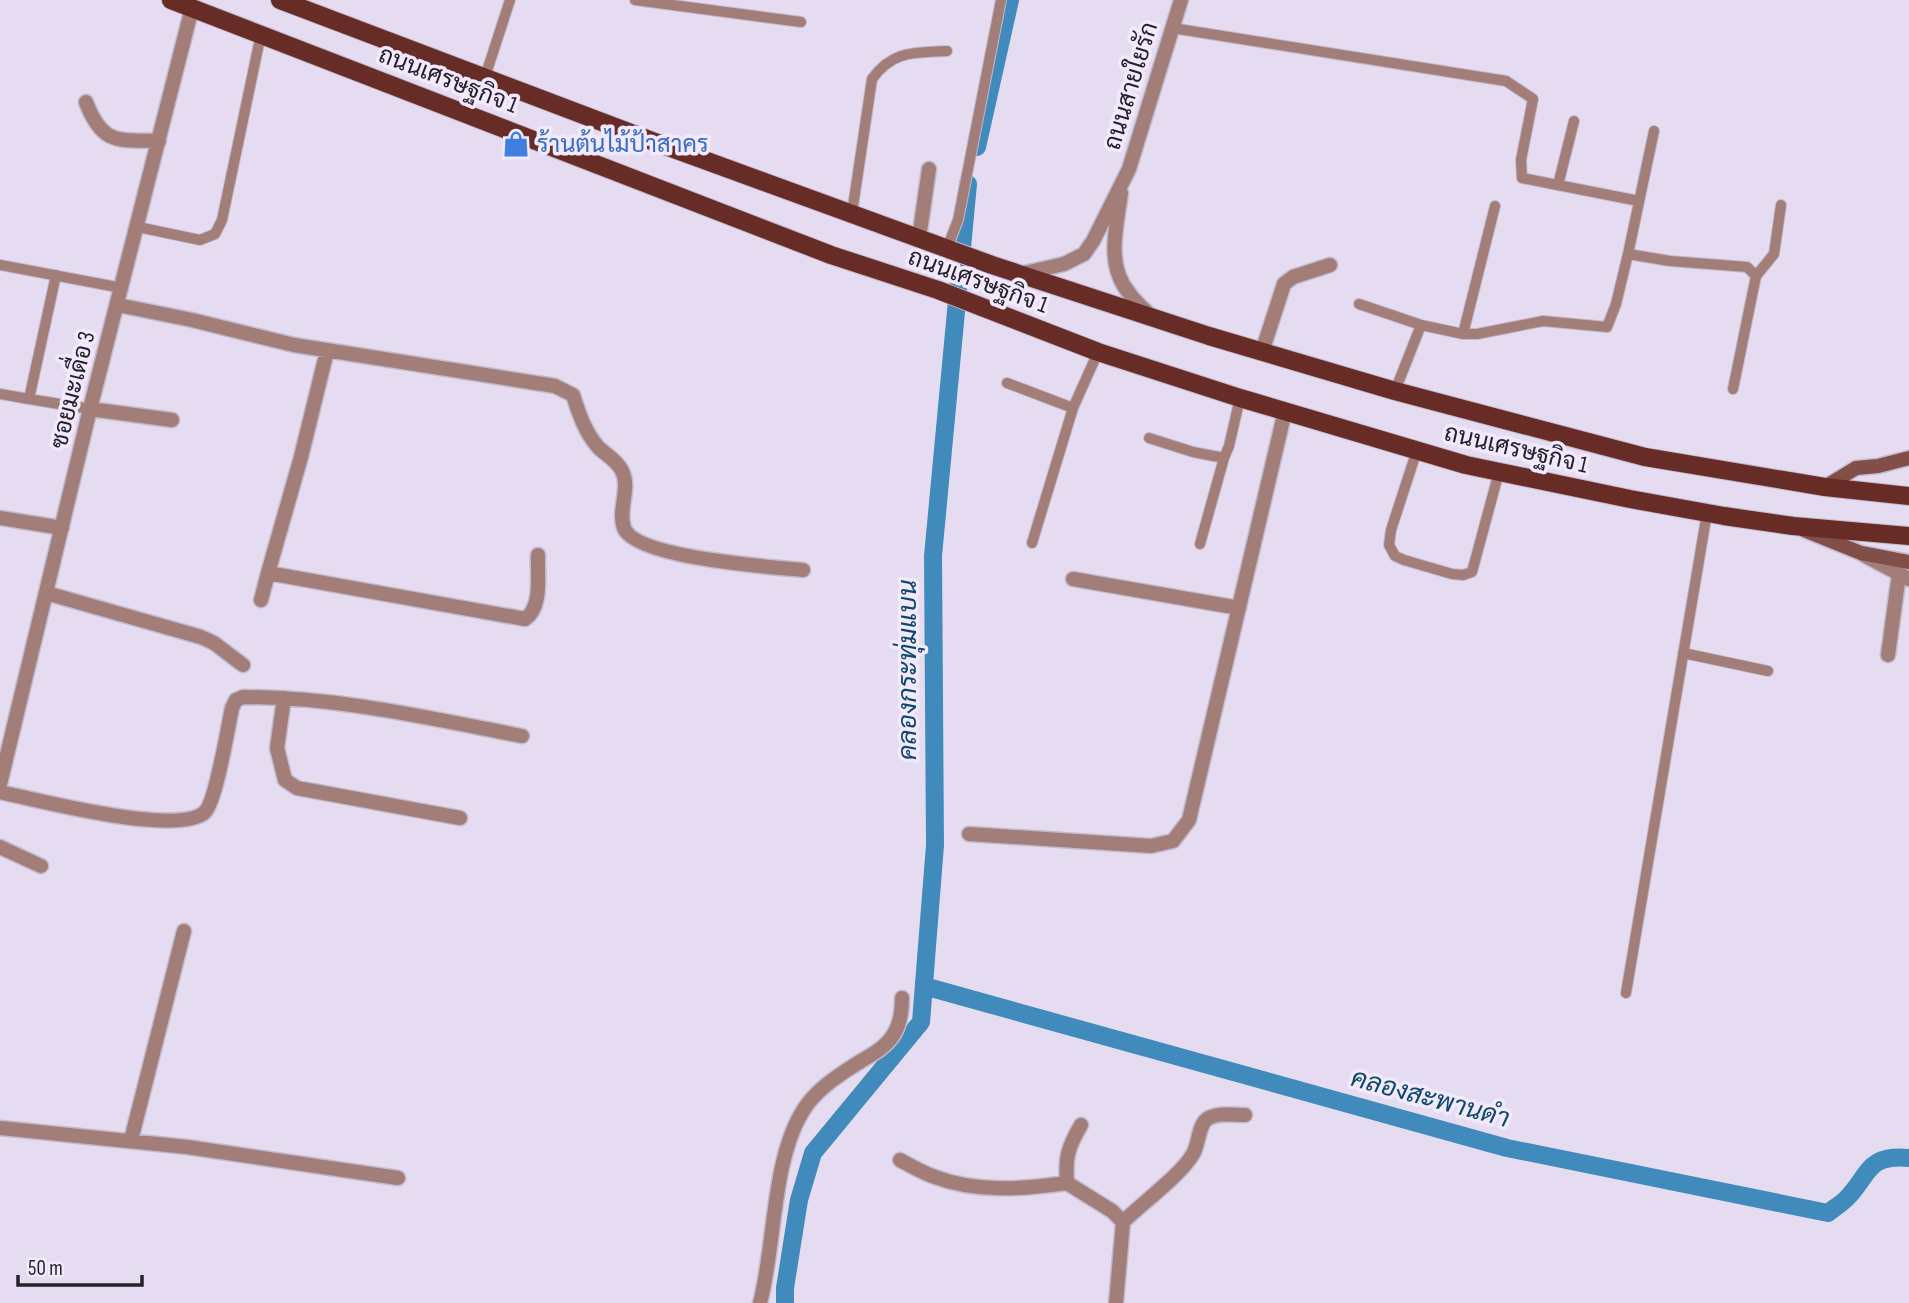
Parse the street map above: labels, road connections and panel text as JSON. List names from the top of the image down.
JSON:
{
  "streets": {
    "main road": ["ถนนเศรษฐกิจ 1"],
    "street": ["ถนนสายใยรัก", "ซอยมะเดื่อ 3"]
  },
  "crossings": [
    ["ถนนเศรษฐกิจ 1", "ถนนสายใยรัก"],
    ["ถนนเศรษฐกิจ 1", "ซอยมะเดื่อ 3"]
  ],
  "water": ["คลองกระทุ่มแบน", "คลองสะพานดำ"],
  "places": {
    "shop": ["ร้านต้นไม้ป้าสาคร"]
  },
  "scale_bar": "50 m"
}
